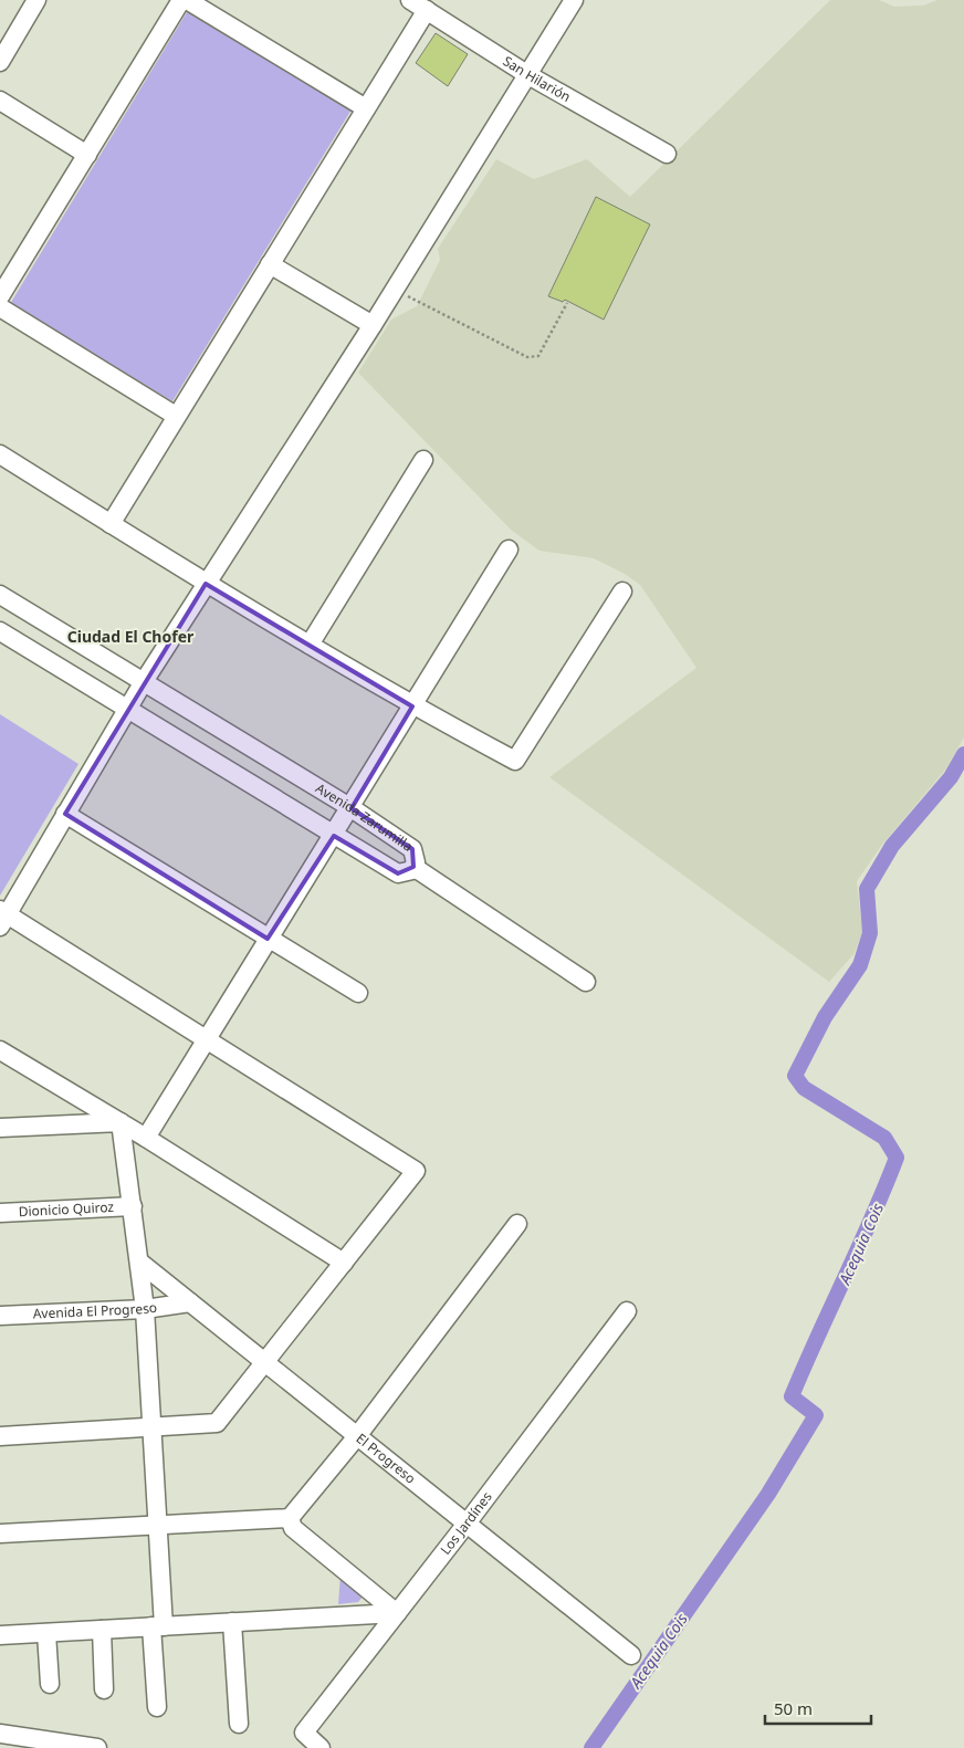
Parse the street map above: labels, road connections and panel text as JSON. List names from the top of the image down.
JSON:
{
  "streets": {
    "street": [
      "San Hilarión",
      "Avenida Zarumilla",
      "Dionicio Quiroz",
      "Avenida El Progreso",
      "El Progreso",
      "Los Jardínes"
    ]
  },
  "crossings": [
    ["Avenida El Progreso", "El Progreso"],
    ["El Progreso", "Los Jardínes"]
  ],
  "districts": ["Ciudad El Chofer"],
  "water": ["Acequia Cois"],
  "scale_bar": "50 m"
}
